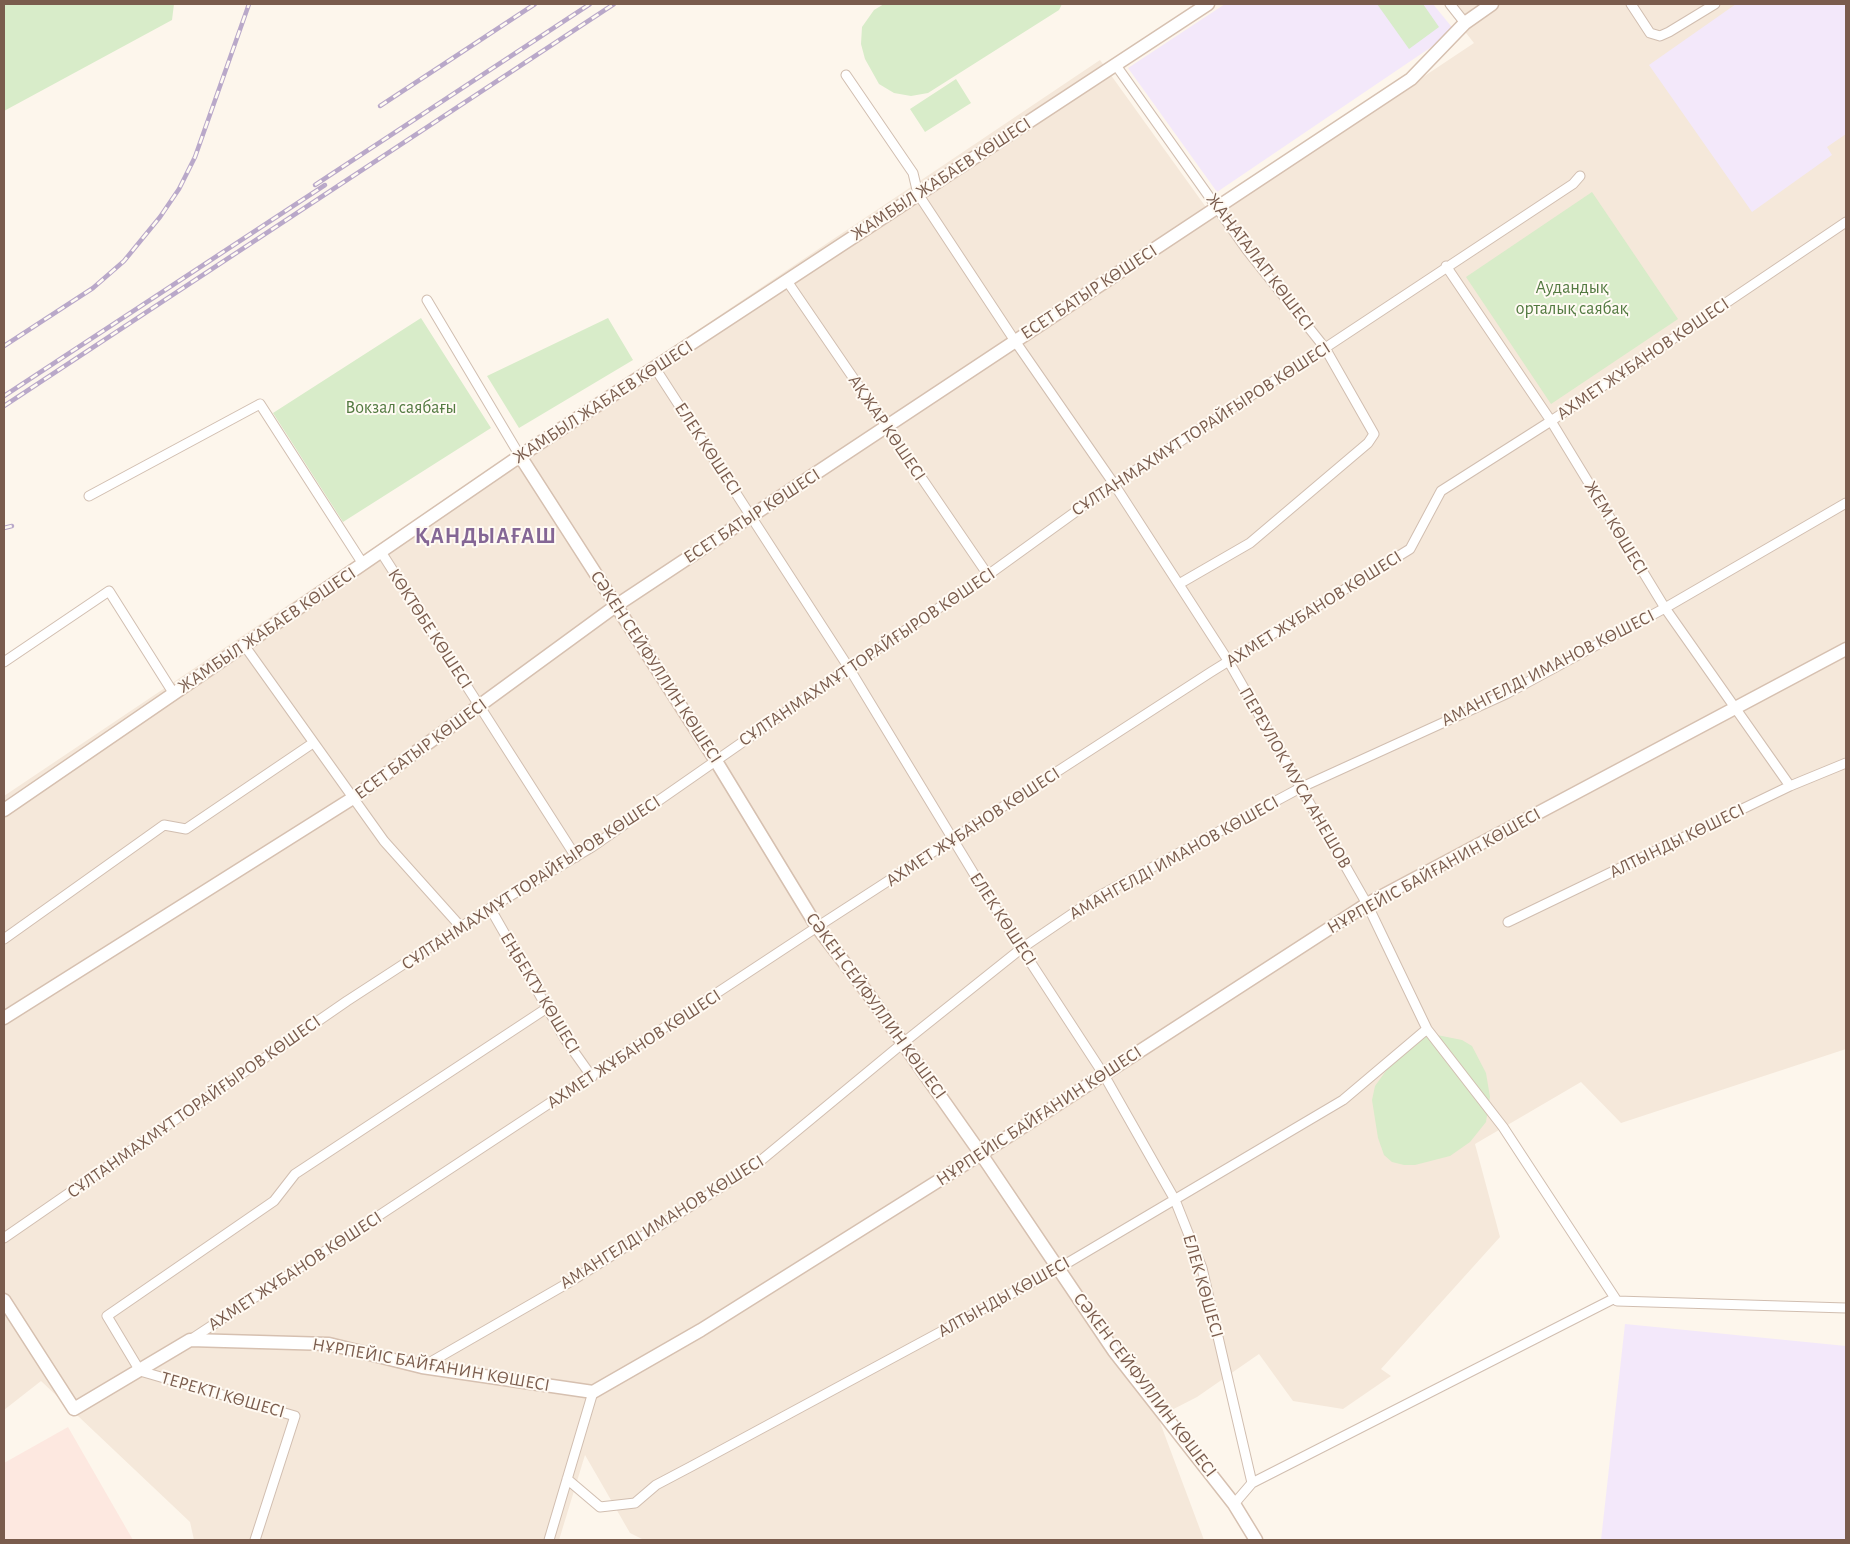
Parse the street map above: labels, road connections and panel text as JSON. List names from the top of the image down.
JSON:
{
  "streets": {
    "street": [
      "ЖАМБЫЛ ЖАБАЕВ КӨШЕСІ",
      "ЖАҢАТАЛАП КӨШЕСІ",
      "ЕСЕТ БАТЫР КӨШЕСІ",
      "АХМЕТ ЖҰБАНОВ КӨШЕСІ",
      "АҚЖАР КӨШЕСІ",
      "СҰЛТАНМАХМҰТ ТОРАЙҒЫРОВ КӨШЕСІ",
      "ЕЛЕК КӨШЕСІ",
      "ЖЕМ КӨШЕСІ",
      "КӨКТӨБЕ КӨШЕСІ",
      "СӘКЕН СЕЙФУЛЛИН КӨШЕСІ",
      "АМАНГЕЛДІ ИМАНОВ КӨШЕСІ",
      "ПЕРЕУЛОК МУСА АНЕШОВ",
      "АЛТЫНДЫ КӨШЕСІ",
      "НҰРПЕЙІС БАЙҒАНИН КӨШЕСІ",
      "ЕҢБЕКТУ КӨШЕСІ",
      "ТЕРЕКТІ КӨШЕСІ"
    ]
  },
  "crossings": [
    ["ЖАМБЫЛ ЖАБАЕВ КӨШЕСІ", "ЖАҢАТАЛАП КӨШЕСІ"],
    ["ЖАМБЫЛ ЖАБАЕВ КӨШЕСІ", "АҚЖАР КӨШЕСІ"],
    ["ЖАМБЫЛ ЖАБАЕВ КӨШЕСІ", "ЕЛЕК КӨШЕСІ"],
    ["ЖАМБЫЛ ЖАБАЕВ КӨШЕСІ", "КӨКТӨБЕ КӨШЕСІ"],
    ["ЖАМБЫЛ ЖАБАЕВ КӨШЕСІ", "СӘКЕН СЕЙФУЛЛИН КӨШЕСІ"],
    ["ЖАМБЫЛ ЖАБАЕВ КӨШЕСІ", "ПЕРЕУЛОК МУСА АНЕШОВ"],
    ["ЖАҢАТАЛАП КӨШЕСІ", "ЕСЕТ БАТЫР КӨШЕСІ"],
    ["ЖАҢАТАЛАП КӨШЕСІ", "СҰЛТАНМАХМҰТ ТОРАЙҒЫРОВ КӨШЕСІ"],
    ["ЖАҢАТАЛАП КӨШЕСІ", "ПЕРЕУЛОК МУСА АНЕШОВ"],
    ["ЕСЕТ БАТЫР КӨШЕСІ", "АҚЖАР КӨШЕСІ"],
    ["ЕСЕТ БАТЫР КӨШЕСІ", "ЕЛЕК КӨШЕСІ"],
    ["ЕСЕТ БАТЫР КӨШЕСІ", "КӨКТӨБЕ КӨШЕСІ"],
    ["ЕСЕТ БАТЫР КӨШЕСІ", "СӘКЕН СЕЙФУЛЛИН КӨШЕСІ"],
    ["ЕСЕТ БАТЫР КӨШЕСІ", "ПЕРЕУЛОК МУСА АНЕШОВ"],
    ["АХМЕТ ЖҰБАНОВ КӨШЕСІ", "ЕЛЕК КӨШЕСІ"],
    ["АХМЕТ ЖҰБАНОВ КӨШЕСІ", "ЖЕМ КӨШЕСІ"],
    ["АХМЕТ ЖҰБАНОВ КӨШЕСІ", "СӘКЕН СЕЙФУЛЛИН КӨШЕСІ"],
    ["АХМЕТ ЖҰБАНОВ КӨШЕСІ", "ПЕРЕУЛОК МУСА АНЕШОВ"],
    ["АХМЕТ ЖҰБАНОВ КӨШЕСІ", "НҰРПЕЙІС БАЙҒАНИН КӨШЕСІ"],
    ["АХМЕТ ЖҰБАНОВ КӨШЕСІ", "ЕҢБЕКТУ КӨШЕСІ"],
    ["АХМЕТ ЖҰБАНОВ КӨШЕСІ", "ТЕРЕКТІ КӨШЕСІ"],
    ["АҚЖАР КӨШЕСІ", "СҰЛТАНМАХМҰТ ТОРАЙҒЫРОВ КӨШЕСІ"],
    ["СҰЛТАНМАХМҰТ ТОРАЙҒЫРОВ КӨШЕСІ", "ЕЛЕК КӨШЕСІ"],
    ["СҰЛТАНМАХМҰТ ТОРАЙҒЫРОВ КӨШЕСІ", "ЖЕМ КӨШЕСІ"],
    ["СҰЛТАНМАХМҰТ ТОРАЙҒЫРОВ КӨШЕСІ", "КӨКТӨБЕ КӨШЕСІ"],
    ["СҰЛТАНМАХМҰТ ТОРАЙҒЫРОВ КӨШЕСІ", "СӘКЕН СЕЙФУЛЛИН КӨШЕСІ"],
    ["СҰЛТАНМАХМҰТ ТОРАЙҒЫРОВ КӨШЕСІ", "ПЕРЕУЛОК МУСА АНЕШОВ"],
    ["СҰЛТАНМАХМҰТ ТОРАЙҒЫРОВ КӨШЕСІ", "ЕҢБЕКТУ КӨШЕСІ"],
    ["ЕЛЕК КӨШЕСІ", "АМАНГЕЛДІ ИМАНОВ КӨШЕСІ"],
    ["ЕЛЕК КӨШЕСІ", "АЛТЫНДЫ КӨШЕСІ"],
    ["ЕЛЕК КӨШЕСІ", "НҰРПЕЙІС БАЙҒАНИН КӨШЕСІ"],
    ["ЖЕМ КӨШЕСІ", "АМАНГЕЛДІ ИМАНОВ КӨШЕСІ"],
    ["ЖЕМ КӨШЕСІ", "АЛТЫНДЫ КӨШЕСІ"],
    ["ЖЕМ КӨШЕСІ", "НҰРПЕЙІС БАЙҒАНИН КӨШЕСІ"],
    ["СӘКЕН СЕЙФУЛЛИН КӨШЕСІ", "АМАНГЕЛДІ ИМАНОВ КӨШЕСІ"],
    ["СӘКЕН СЕЙФУЛЛИН КӨШЕСІ", "АЛТЫНДЫ КӨШЕСІ"],
    ["СӘКЕН СЕЙФУЛЛИН КӨШЕСІ", "НҰРПЕЙІС БАЙҒАНИН КӨШЕСІ"],
    ["АМАНГЕЛДІ ИМАНОВ КӨШЕСІ", "ПЕРЕУЛОК МУСА АНЕШОВ"],
    ["АМАНГЕЛДІ ИМАНОВ КӨШЕСІ", "НҰРПЕЙІС БАЙҒАНИН КӨШЕСІ"],
    ["ПЕРЕУЛОК МУСА АНЕШОВ", "АЛТЫНДЫ КӨШЕСІ"],
    ["ПЕРЕУЛОК МУСА АНЕШОВ", "НҰРПЕЙІС БАЙҒАНИН КӨШЕСІ"]
  ],
  "districts": ["ҚАНДЫАҒАШ"],
  "parks": ["Аудандық орталық саябақ", "Вокзал саябағы"]
}
